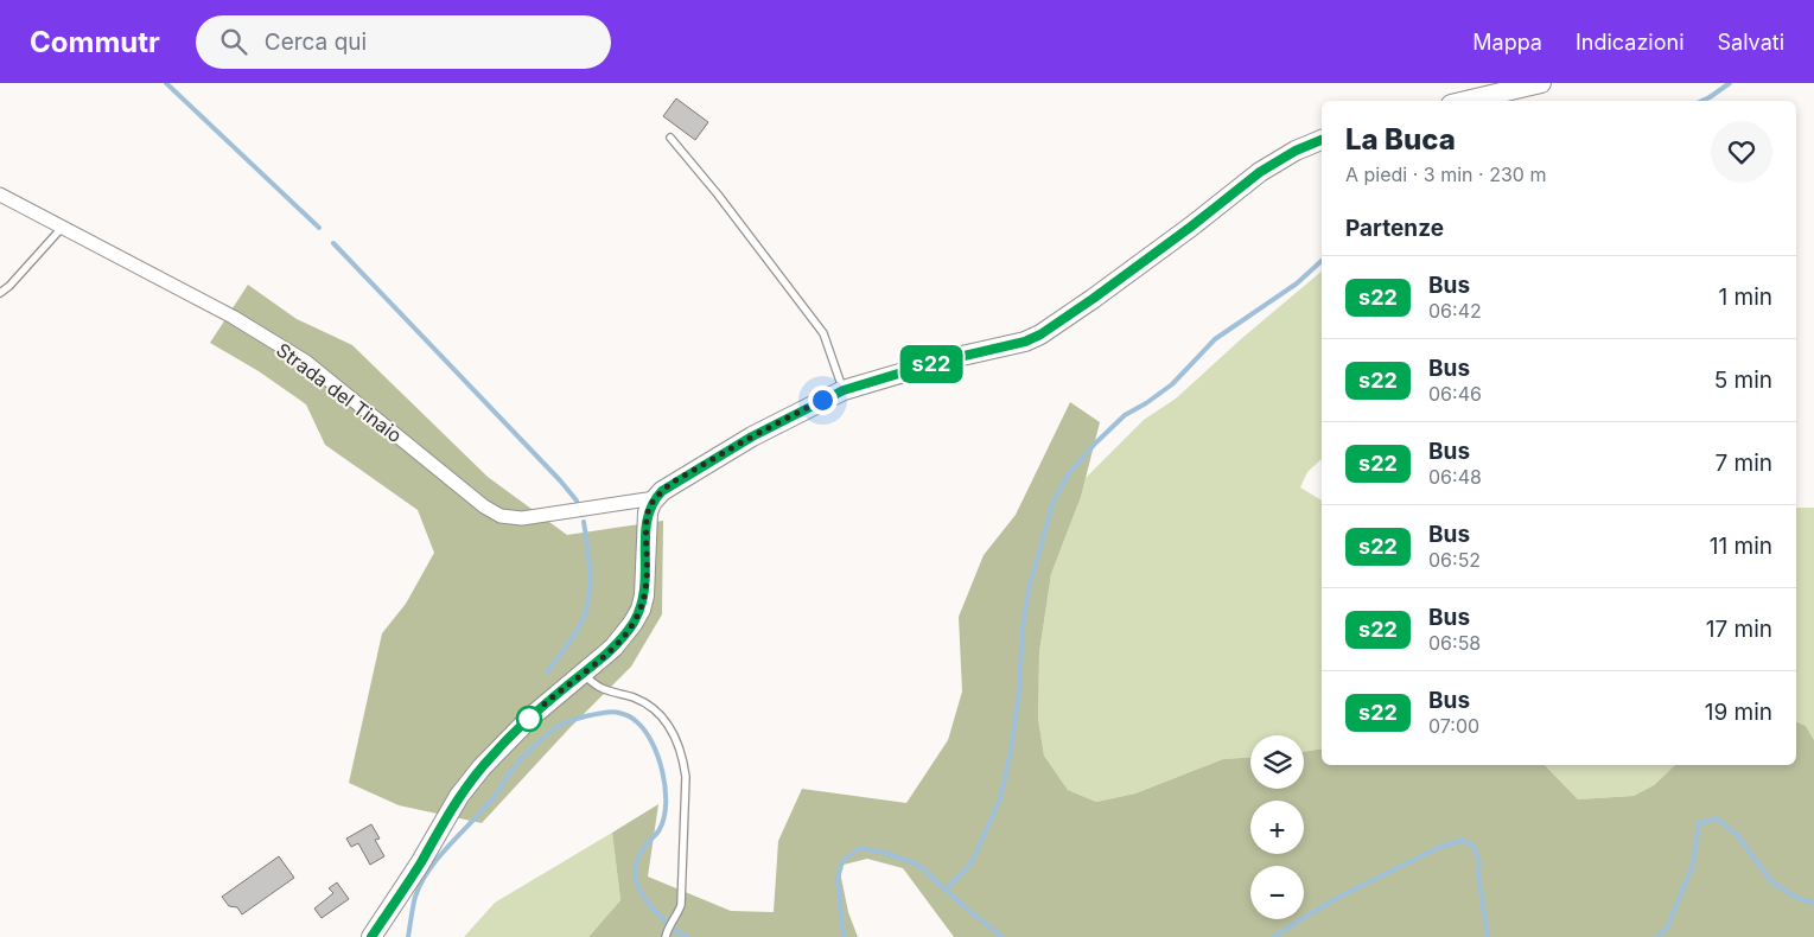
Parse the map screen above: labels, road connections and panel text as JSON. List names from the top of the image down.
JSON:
{
  "streets": {
    "street": ["Strada del Tinaio"]
  },
  "lines": ["bus line s22"],
  "page": {
    "header": "Commutr",
    "search": "Cerca qui",
    "nav": ["Mappa", "Indicazioni", "Salvati"],
    "on_map": "s22",
    "heading": [
      ["La Buca", "A piedi · 3 min · 230 m"],
      "Partenze"
    ],
    "list": [
      {
        "mark": "s22",
        "name": "Bus",
        "note": "06:42",
        "value": "1 min"
      },
      {
        "mark": "s22",
        "name": "Bus",
        "note": "06:46",
        "value": "5 min"
      },
      {
        "mark": "s22",
        "name": "Bus",
        "note": "06:48",
        "value": "7 min"
      },
      {
        "mark": "s22",
        "name": "Bus",
        "note": "06:52",
        "value": "11 min"
      },
      {
        "mark": "s22",
        "name": "Bus",
        "note": "06:58",
        "value": "17 min"
      },
      {
        "mark": "s22",
        "name": "Bus",
        "note": "07:00",
        "value": "19 min"
      }
    ],
    "map_buttons": ["+", "−"]
  }
}
